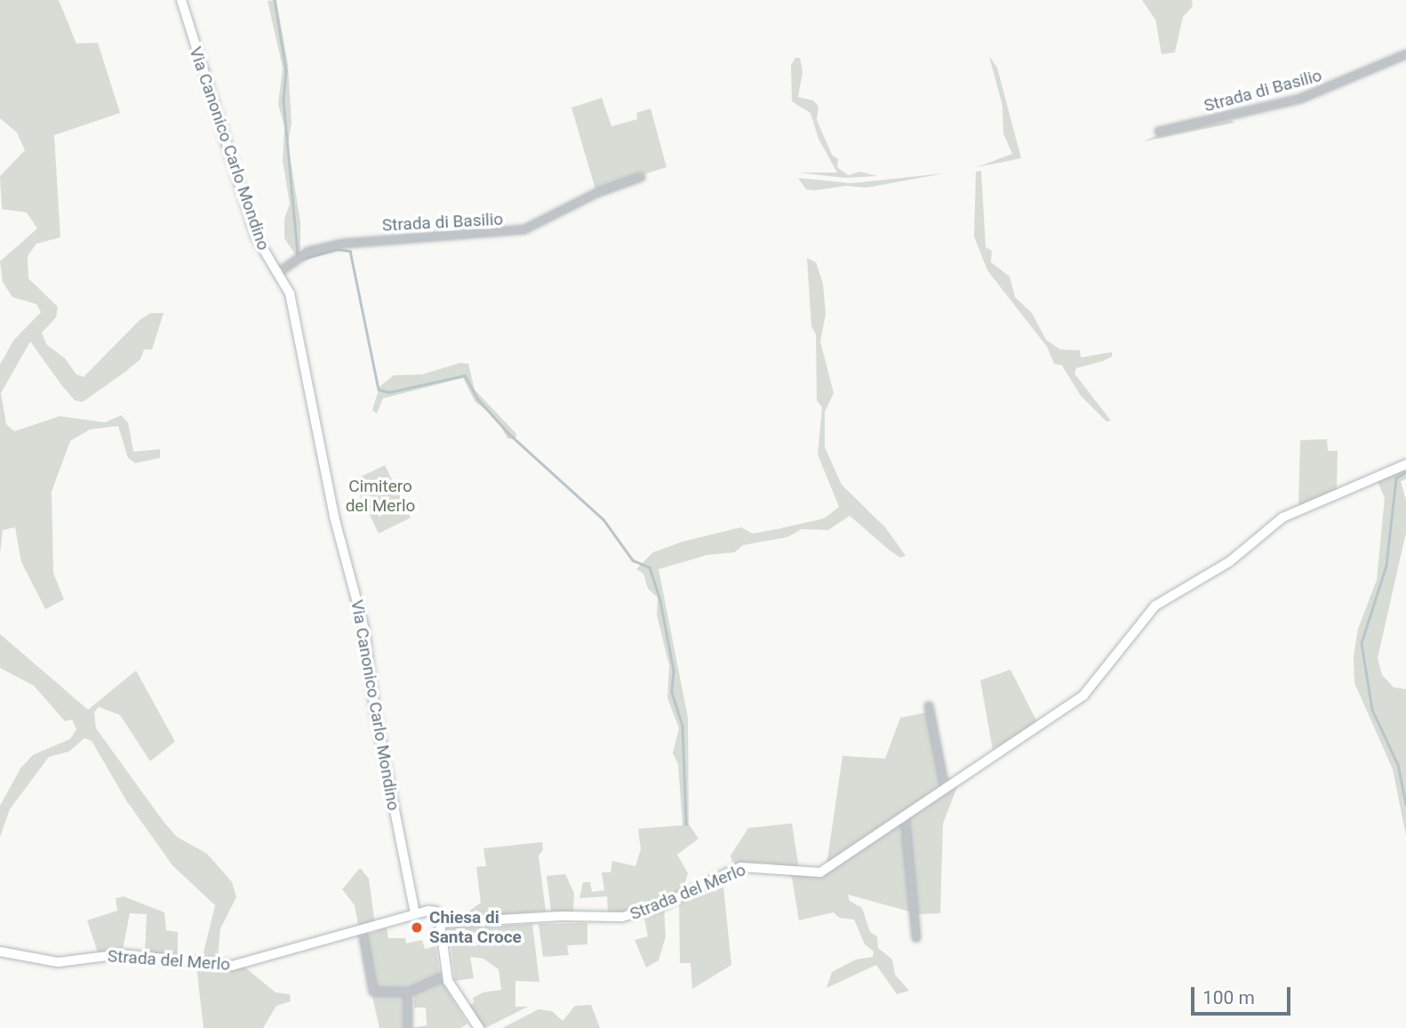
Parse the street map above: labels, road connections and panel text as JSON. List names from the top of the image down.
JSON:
{
  "streets": {
    "street": ["Strada di Basilio", "Via Canonico Carlo Mondino", "Strada del Merlo"]
  },
  "crossings": [
    ["Strada di Basilio", "Via Canonico Carlo Mondino"],
    ["Via Canonico Carlo Mondino", "Strada del Merlo"]
  ],
  "parks": ["Cimitero del Merlo"],
  "places": ["Chiesa di Santa Croce"],
  "scale_bar": "100 m"
}
